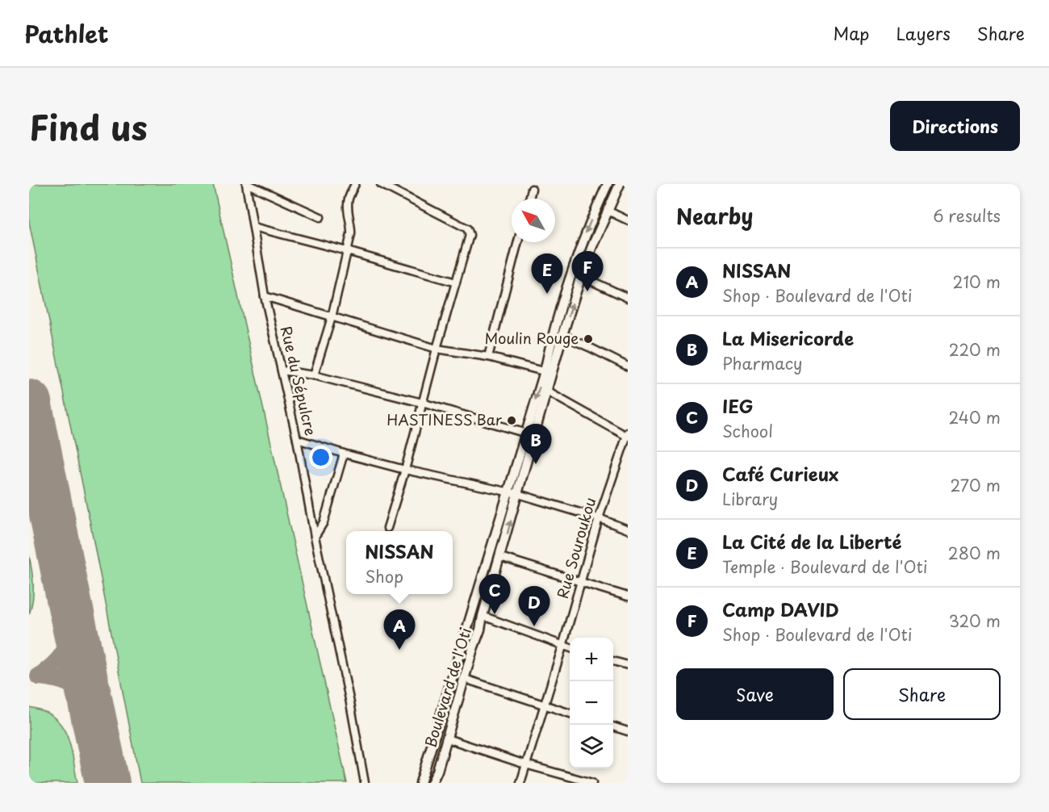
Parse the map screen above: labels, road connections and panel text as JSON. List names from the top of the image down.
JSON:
{
  "streets": {
    "main road": ["Boulevard de l'Oti"],
    "street": ["Rue du Sépulcre", "Rue Souroukou"]
  },
  "places": ["Moulin Rouge", "HASTINESS Bar"],
  "north": "top left",
  "page": {
    "header": "Pathlet",
    "nav": ["Map", "Layers", "Share"],
    "title": "Find us",
    "buttons": [
      "Directions",
      ["Save", "Share"]
    ],
    "heading": ["Nearby", "6 results"],
    "list": [
      {
        "mark": "A",
        "name": "NISSAN",
        "note": "Shop · Boulevard de l'Oti",
        "value": "210 m"
      },
      {
        "mark": "B",
        "name": "La Misericorde",
        "note": "Pharmacy",
        "value": "220 m"
      },
      {
        "mark": "C",
        "name": "IEG",
        "note": "School",
        "value": "240 m"
      },
      {
        "mark": "D",
        "name": "Café Curieux",
        "note": "Library",
        "value": "270 m"
      },
      {
        "mark": "E",
        "name": "La Cité de la Liberté",
        "note": "Temple · Boulevard de l'Oti",
        "value": "280 m"
      },
      {
        "mark": "F",
        "name": "Camp DAVID",
        "note": "Shop · Boulevard de l'Oti",
        "value": "320 m"
      }
    ],
    "pins": [
      "F",
      "E",
      "B",
      "C",
      "D",
      "A"
    ],
    "popup": ["NISSAN", "Shop"],
    "map_buttons": ["+", "−"]
  }
}
